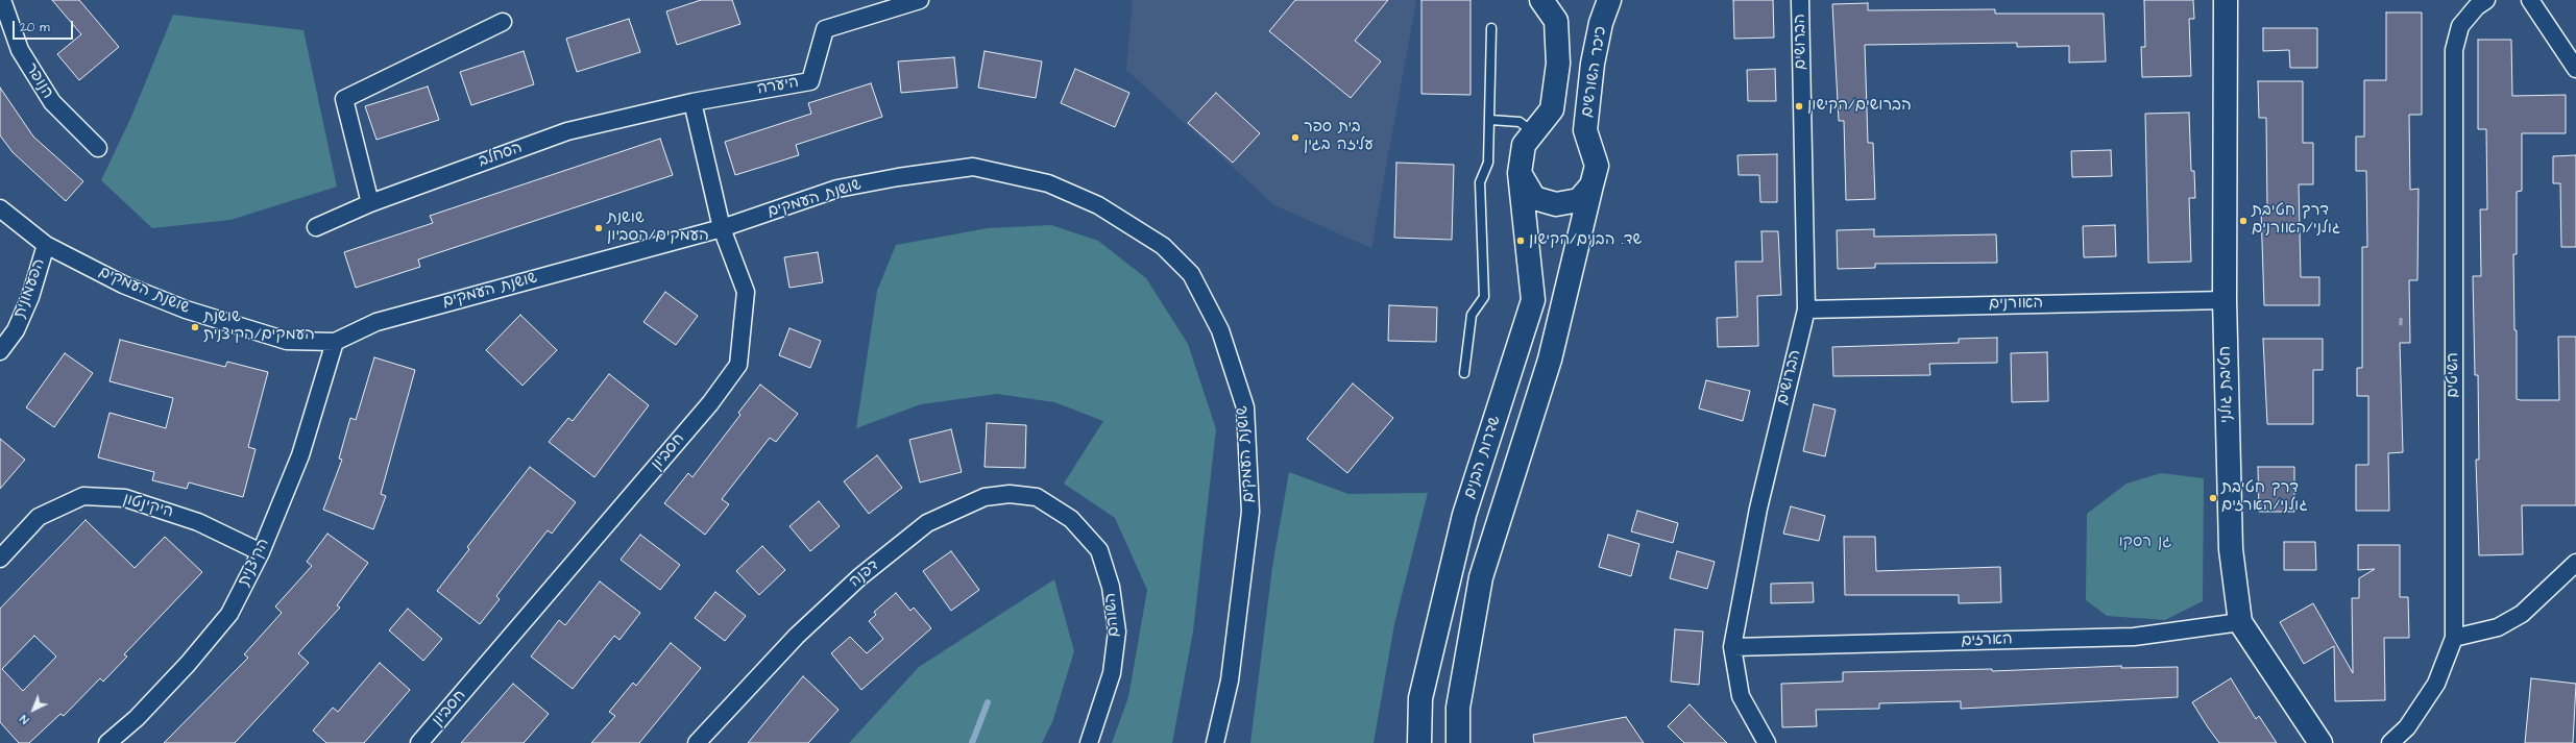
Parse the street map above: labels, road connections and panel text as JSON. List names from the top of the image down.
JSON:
{
  "streets": {
    "main road": ["כיכר השורשים", "חטיבת גולני", "שדרות הבנים"],
    "street": [
      "הברושים",
      "הנופר",
      "היערה",
      "הסחלב",
      "שושנת העמקים",
      "הפעמונית",
      "האורנים",
      "השיטים",
      "חסביון",
      "היקינטון",
      "הקיצנית",
      "דפנה",
      "השוהם",
      "הארזים"
    ]
  },
  "crossings": [
    ["הברושים", "האורנים"],
    ["הברושים", "הארזים"],
    ["כיכר השורשים", "שדרות הבנים"],
    ["היערה", "הסחלב"],
    ["היערה", "חסביון"],
    ["הסחלב", "חסביון"],
    ["שושנת העמקים", "הפעמונית"],
    ["שושנת העמקים", "חסביון"],
    ["שושנת העמקים", "הקיצנית"],
    ["האורנים", "חטיבת גולני"],
    ["חטיבת גולני", "הארזים"],
    ["היקינטון", "הקיצנית"],
    ["דפנה", "השוהם"]
  ],
  "parks": ["גן רסקו"],
  "places": [
    "הברושים/הקישון",
    "בית ספר עליזה בגין",
    "דרך חטיבת גולני/האורנים",
    "שושנת העמקים/הסביון",
    "שד. הבנים/הקישון",
    "שושנת העמקים/הקיצנית",
    "דרך חטיבת גולני/הארזים"
  ],
  "house_numbers": ["11"],
  "scale_bar": "20 m",
  "north": "bottom left"
}
